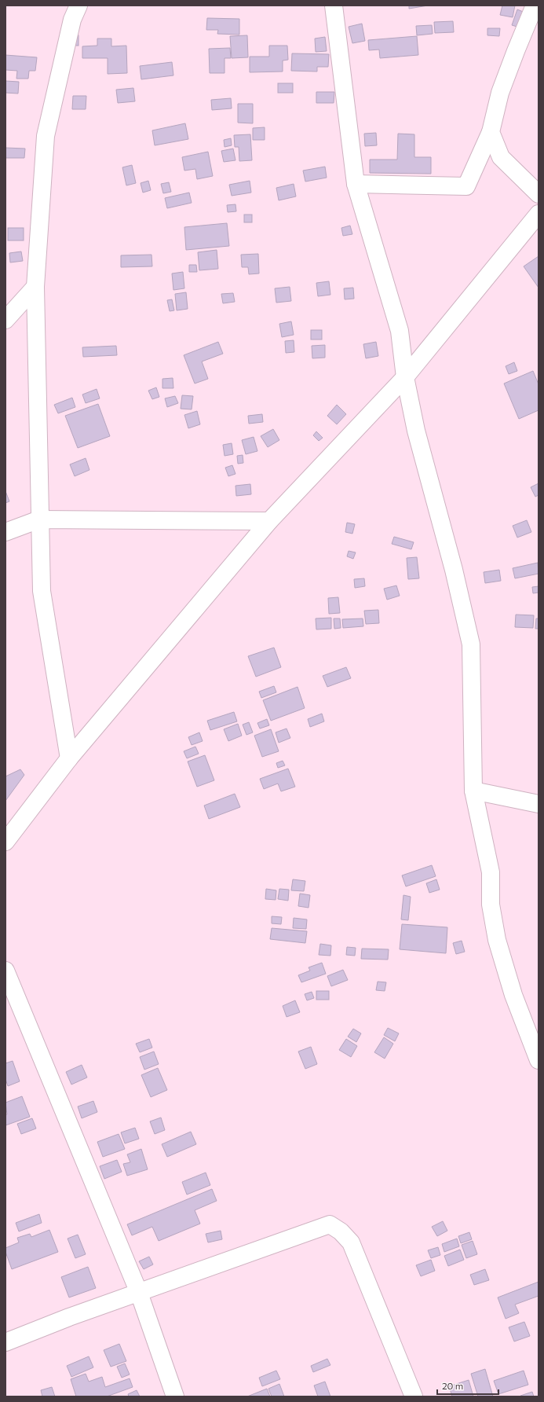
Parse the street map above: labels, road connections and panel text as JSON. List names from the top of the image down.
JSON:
{
  "scale_bar": "20 m"
}
